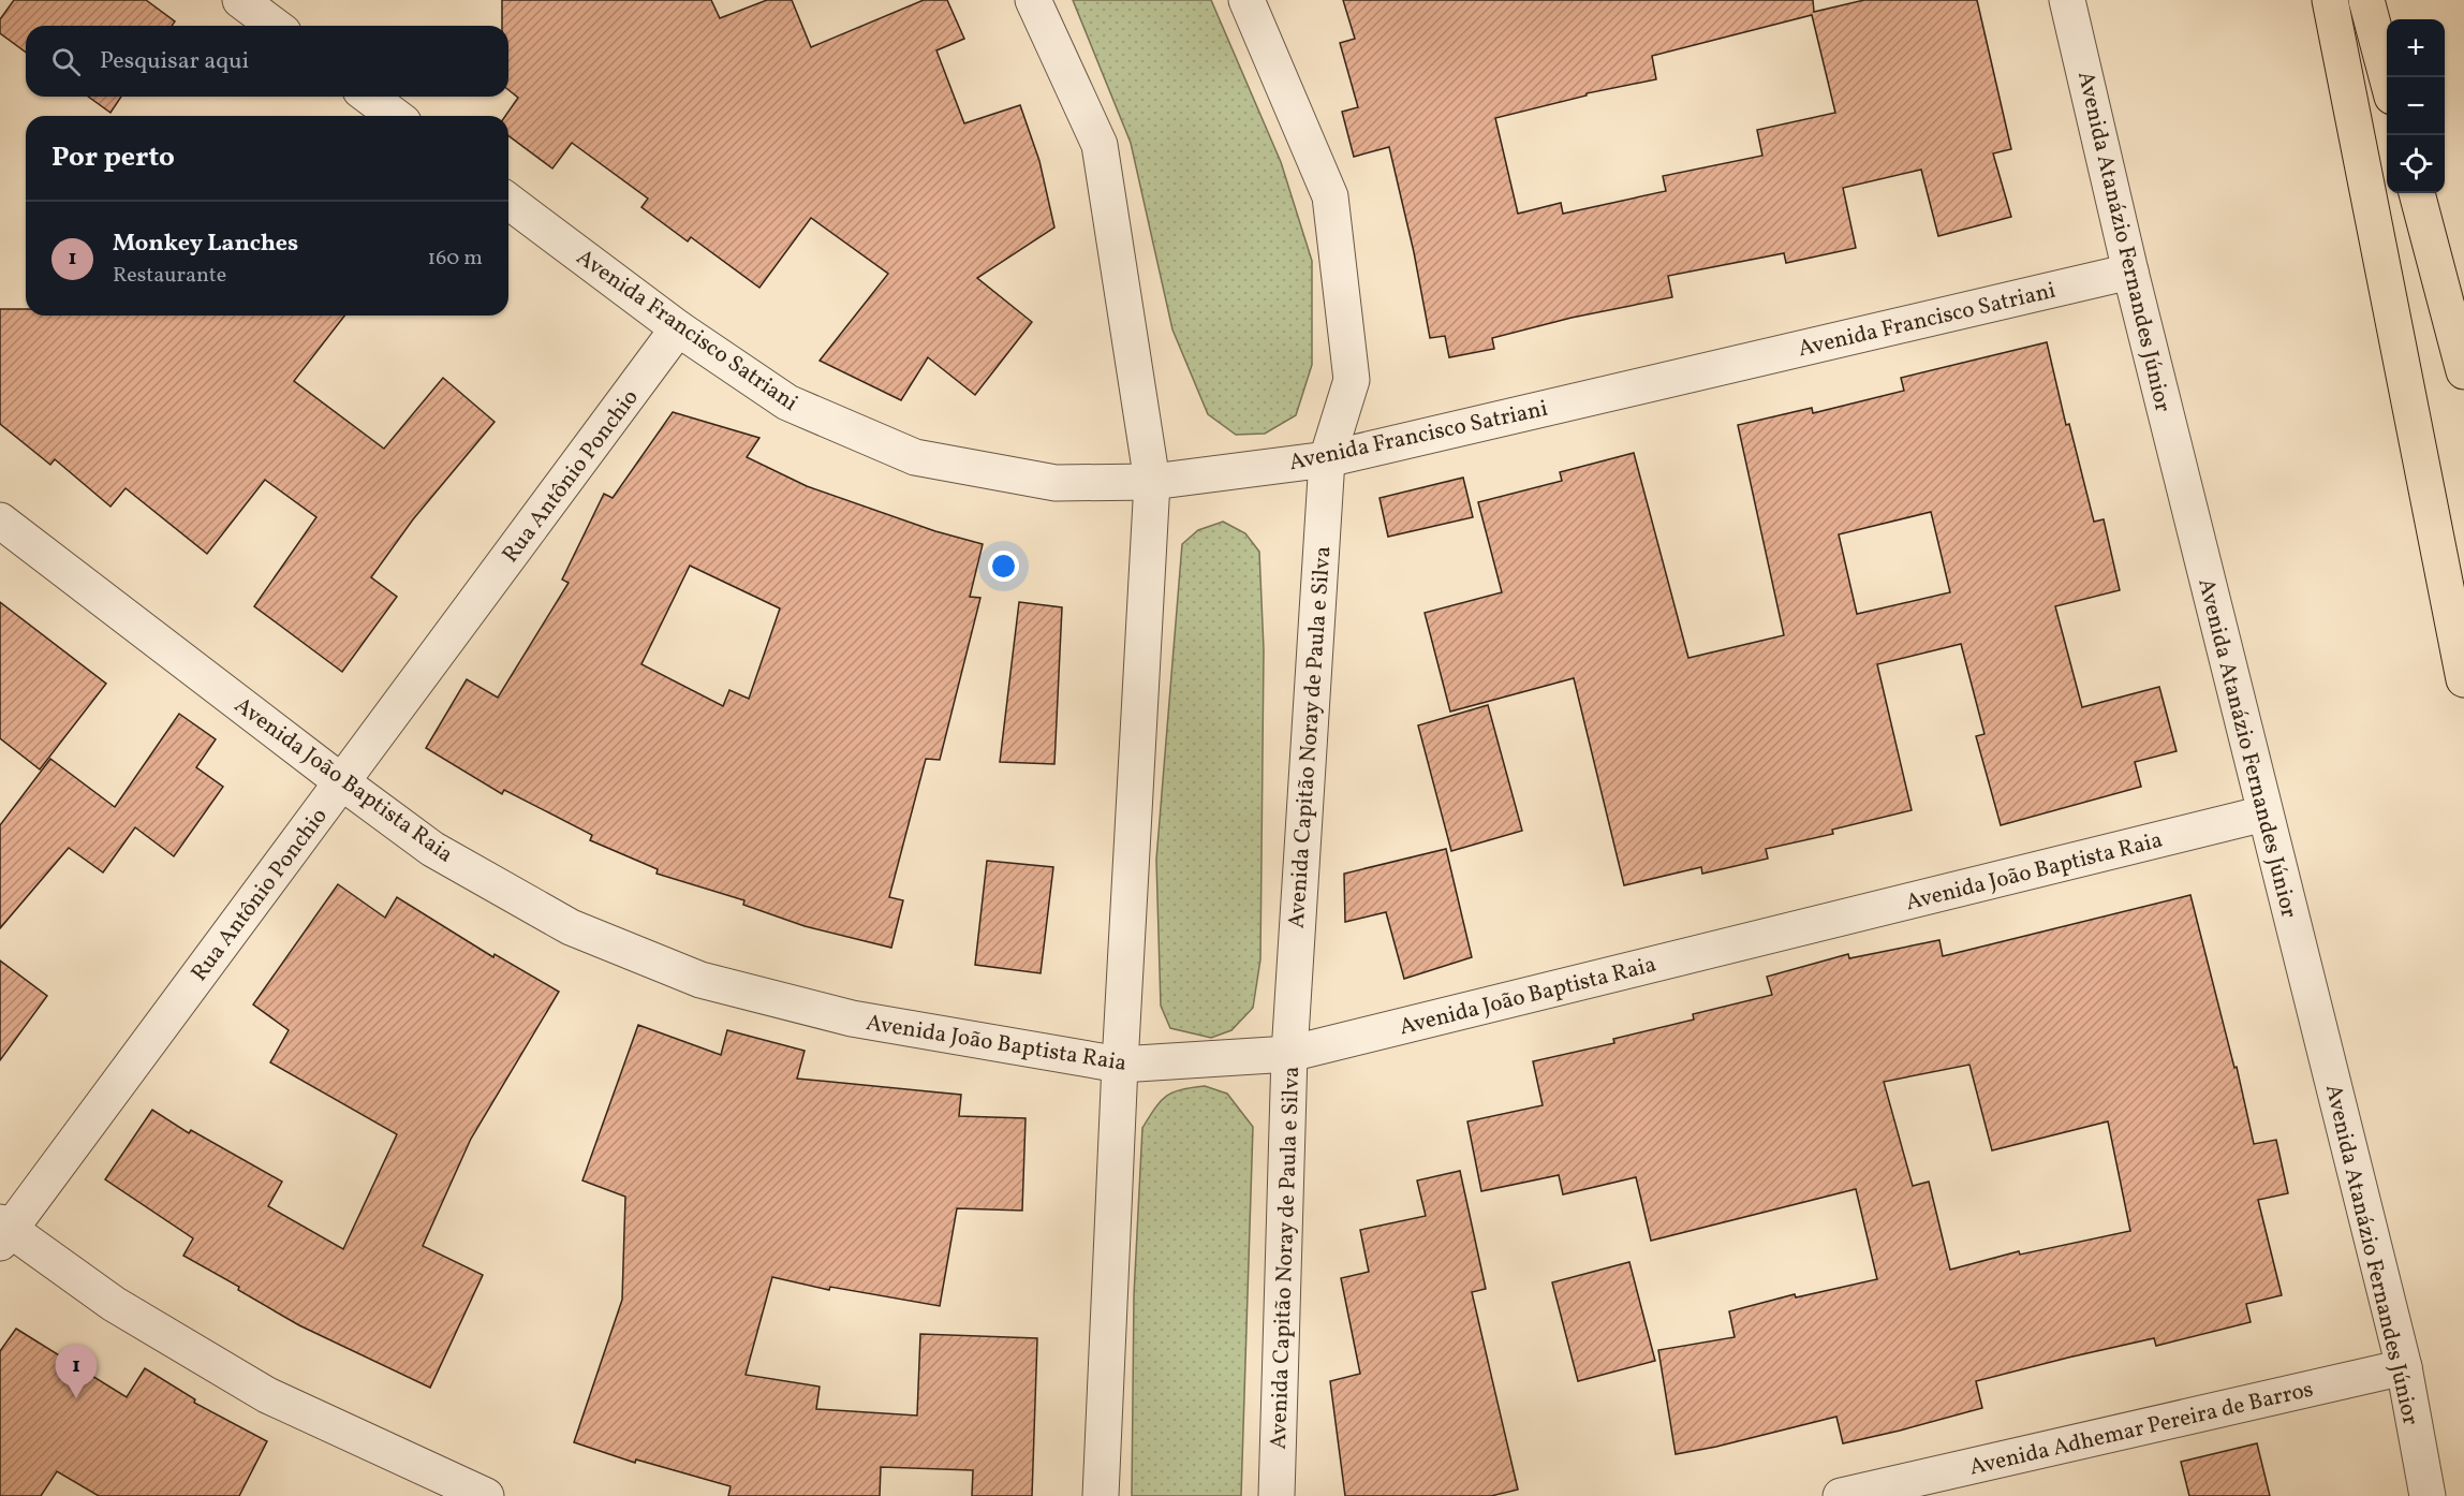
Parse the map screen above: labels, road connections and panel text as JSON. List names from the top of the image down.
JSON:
{
  "streets": {
    "street": [
      "Avenida Atanázio Fernandes Júnior",
      "Avenida Francisco Satriani",
      "Rua Antônio Ponchio",
      "Avenida Capitão Noray de Paula e Silva",
      "Avenida João Baptista Raia",
      "Avenida Adhemar Pereira de Barros"
    ]
  },
  "crossings": [
    ["Avenida Atanázio Fernandes Júnior", "Avenida Francisco Satriani"],
    ["Avenida Atanázio Fernandes Júnior", "Avenida João Baptista Raia"],
    ["Avenida Atanázio Fernandes Júnior", "Avenida Adhemar Pereira de Barros"],
    ["Avenida Francisco Satriani", "Rua Antônio Ponchio"],
    ["Avenida Francisco Satriani", "Avenida Capitão Noray de Paula e Silva"],
    ["Rua Antônio Ponchio", "Avenida João Baptista Raia"],
    ["Avenida Capitão Noray de Paula e Silva", "Avenida João Baptista Raia"]
  ],
  "page": {
    "map_buttons": ["+", "−"],
    "search": "Pesquisar aqui",
    "heading": "Por perto",
    "list": [
      {
        "mark": "1",
        "name": "Monkey Lanches",
        "note": "Restaurante",
        "value": "160 m"
      }
    ],
    "pins": "1"
  }
}
